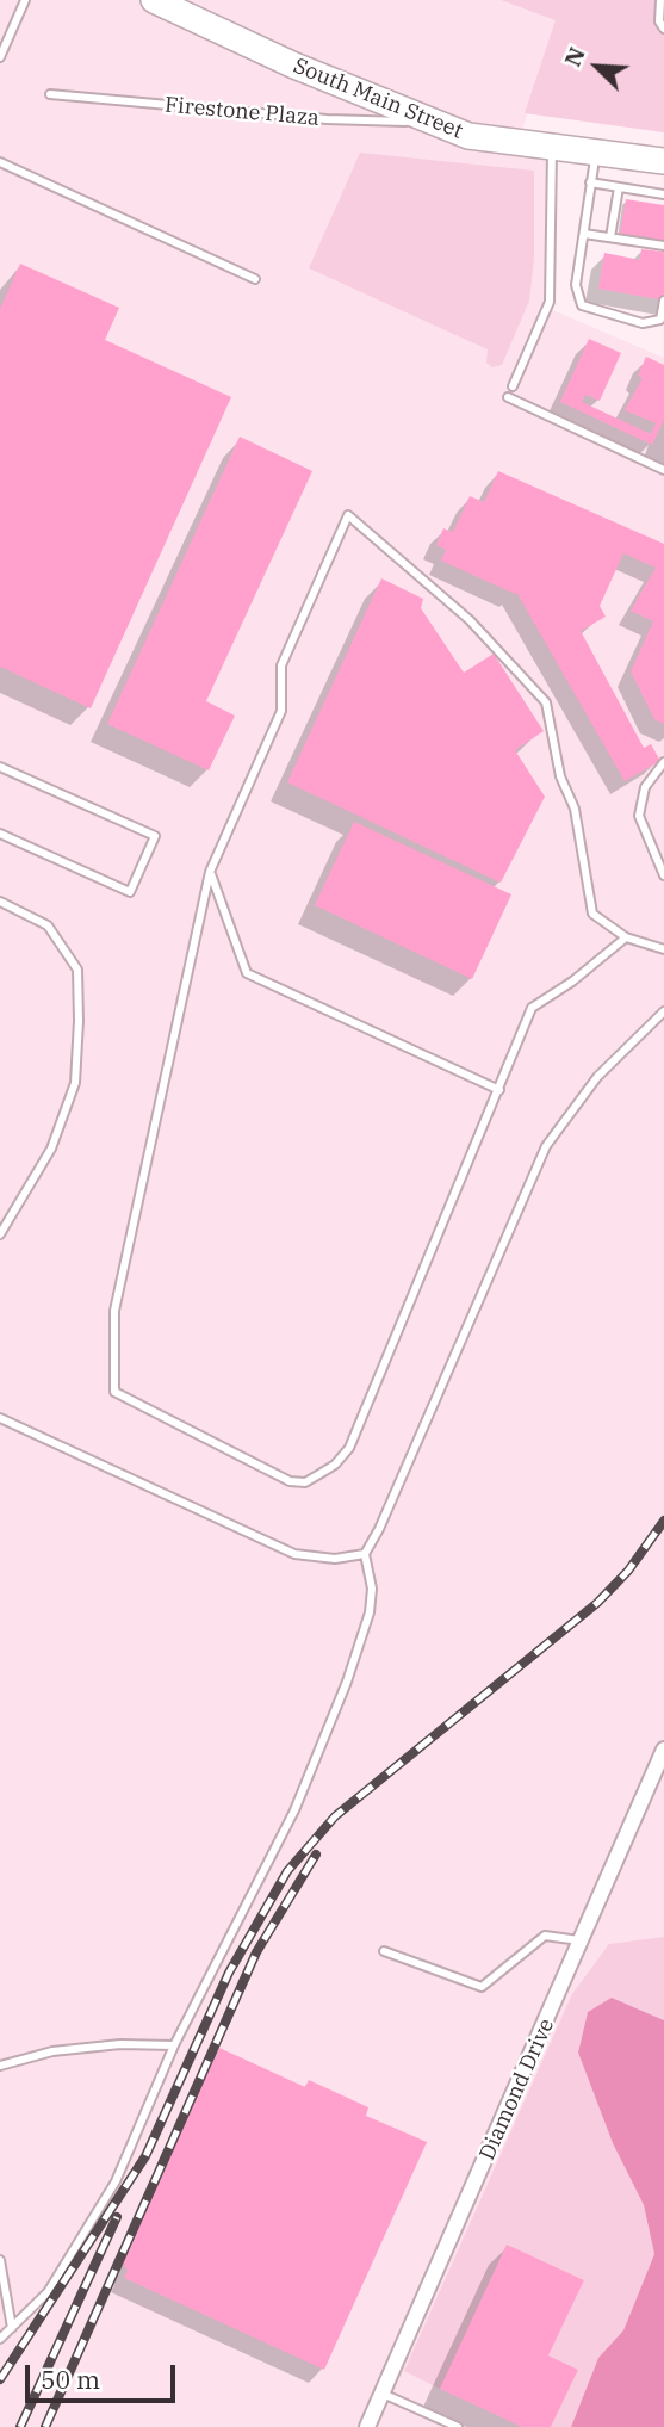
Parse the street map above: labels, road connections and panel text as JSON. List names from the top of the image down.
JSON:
{
  "streets": {
    "main road": ["South Main Street"],
    "street": ["Diamond Drive"],
    "lane": ["Firestone Plaza"]
  },
  "crossings": [
    ["South Main Street", "Firestone Plaza"]
  ],
  "scale_bar": "50 m",
  "north": "top left"
}
